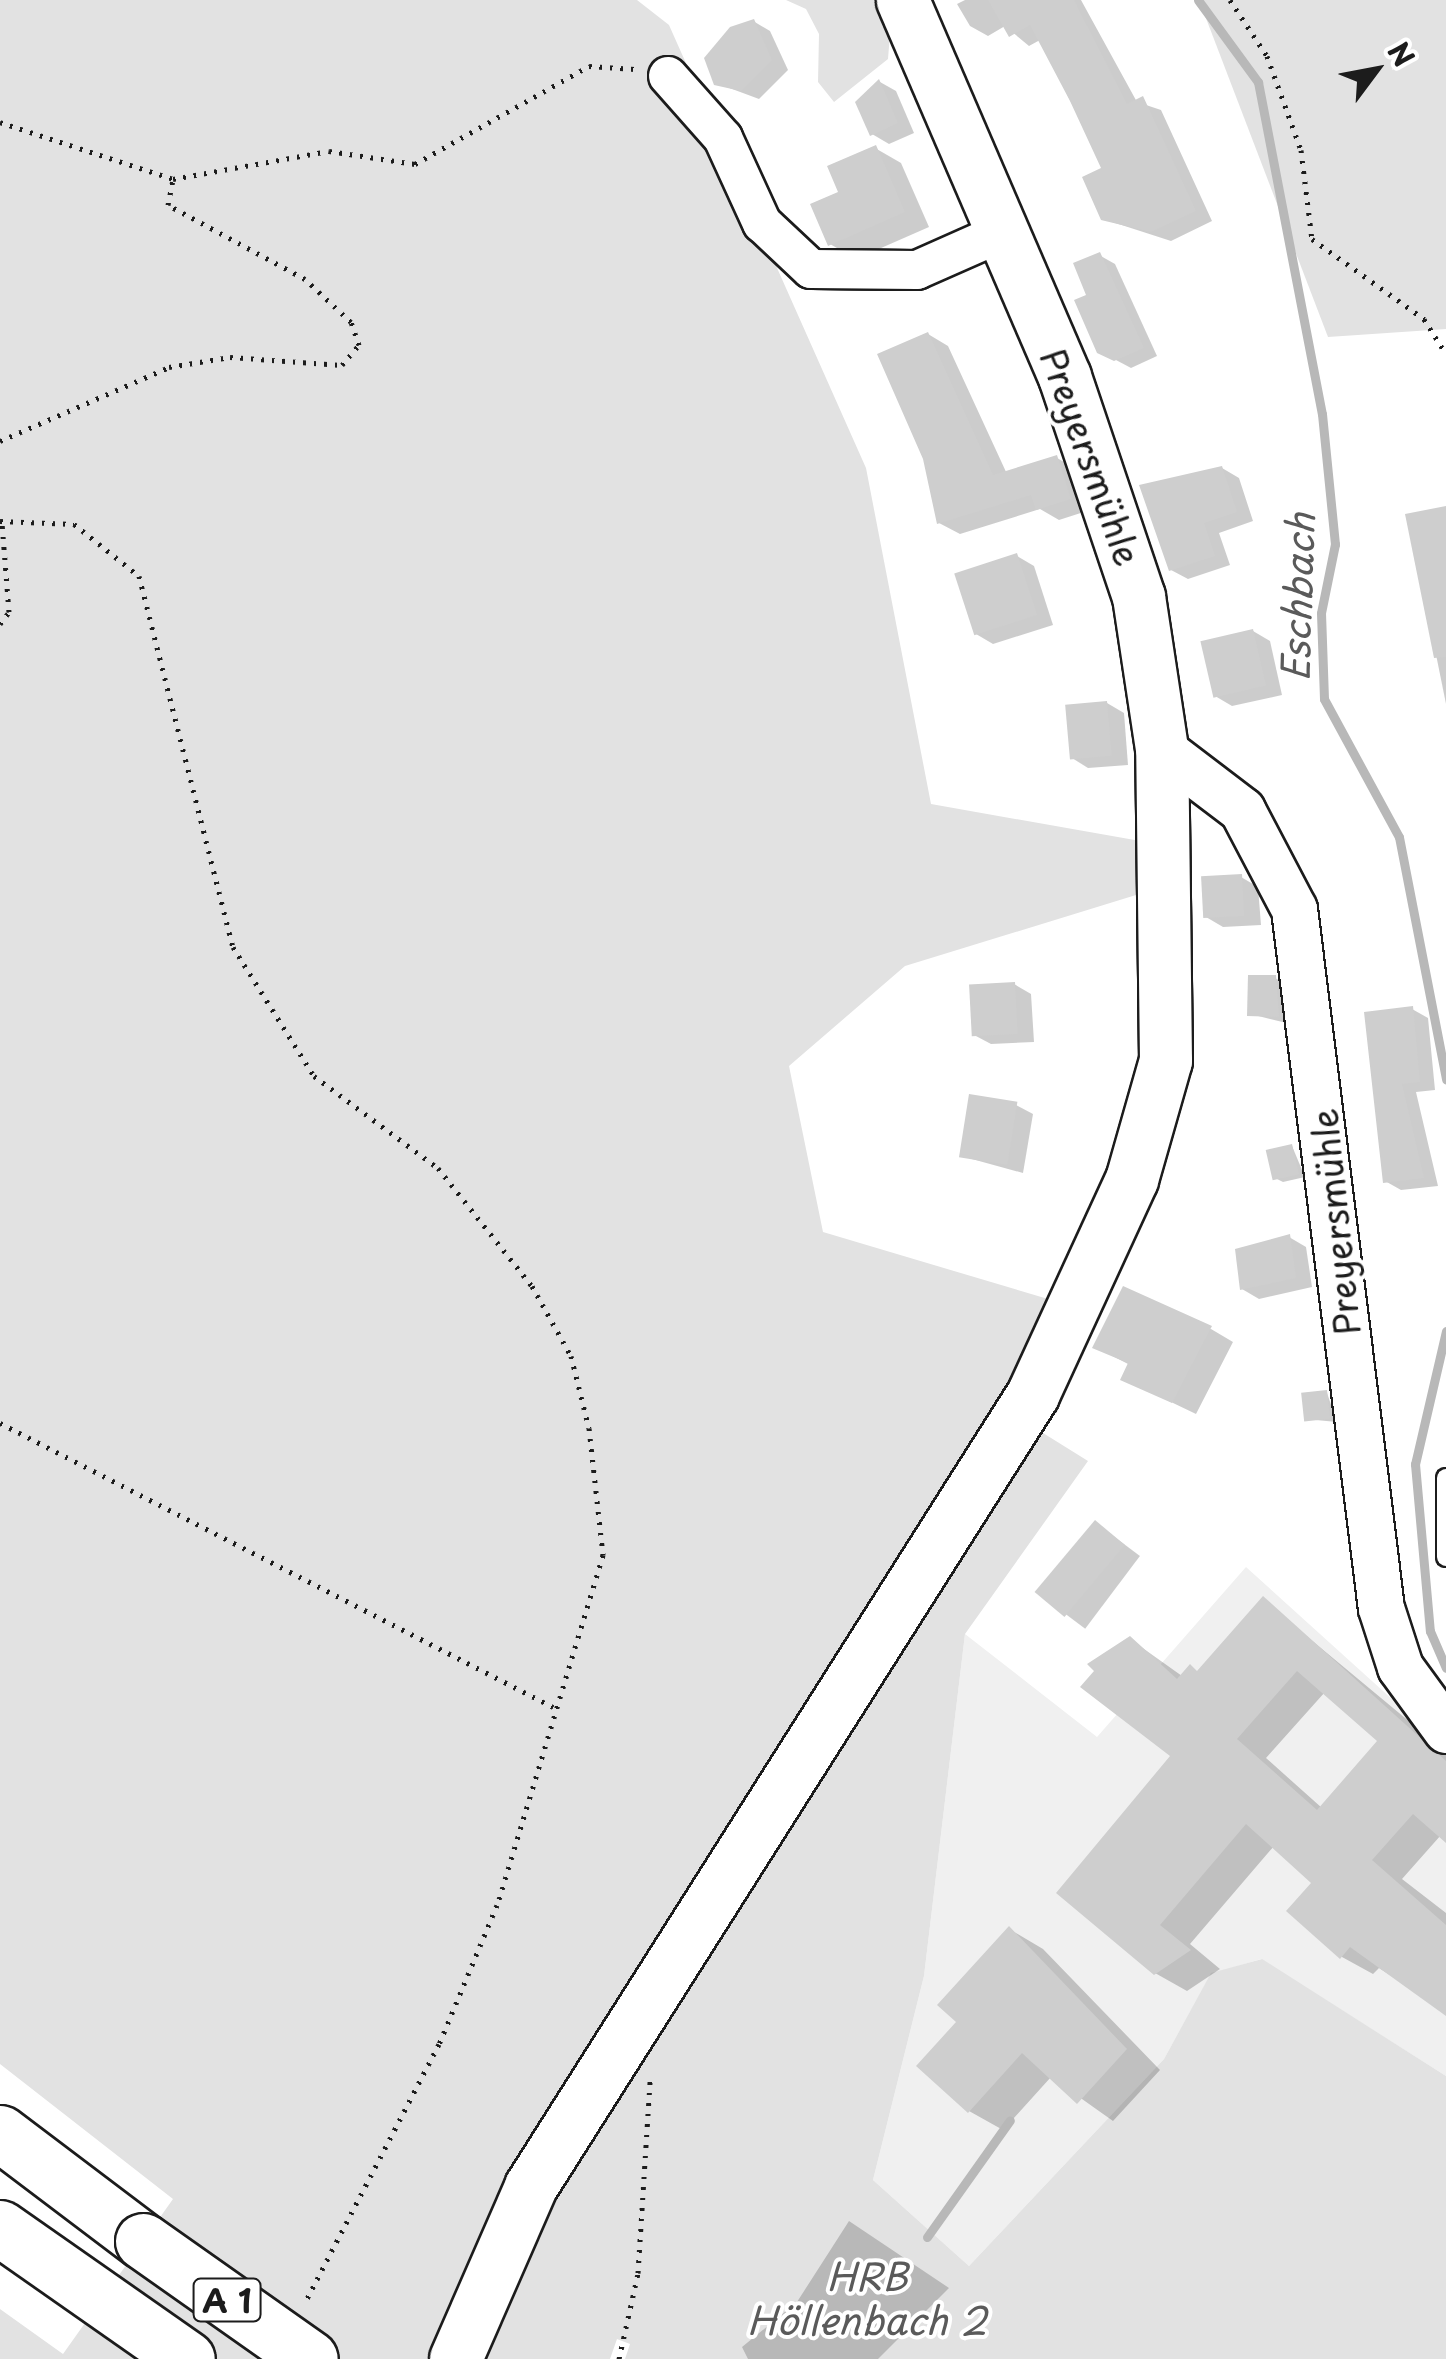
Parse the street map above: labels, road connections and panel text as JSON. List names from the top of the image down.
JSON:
{
  "streets": {
    "highway": ["A 1"],
    "main road": ["Preyersmühle"]
  },
  "water": ["Eschbach", "HRB Höllenbach 2"],
  "north": "top right"
}
